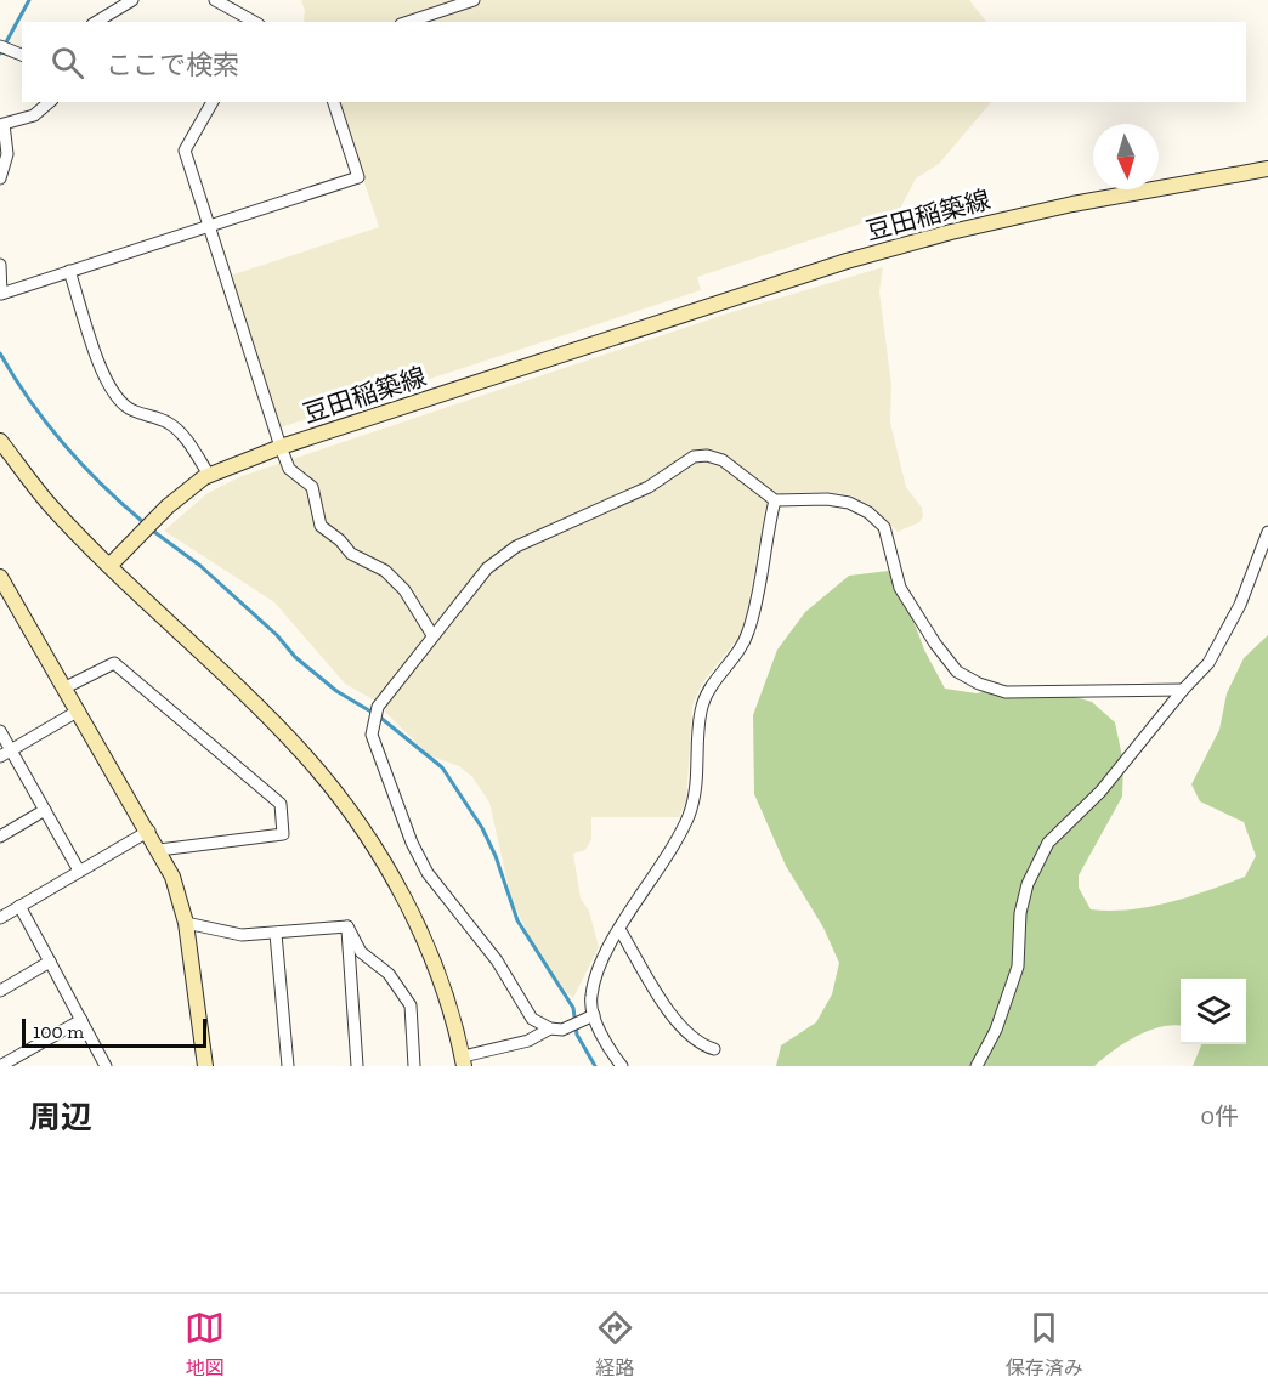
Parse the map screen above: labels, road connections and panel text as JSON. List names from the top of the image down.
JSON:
{
  "streets": {
    "main road": ["豆田稲築線"]
  },
  "scale_bar": "100 m",
  "north": "bottom",
  "page": {
    "search": "ここで検索",
    "scale": "100 m",
    "heading": ["周辺", "0件"],
    "nav": ["地図", "経路", "保存済み"]
  }
}
